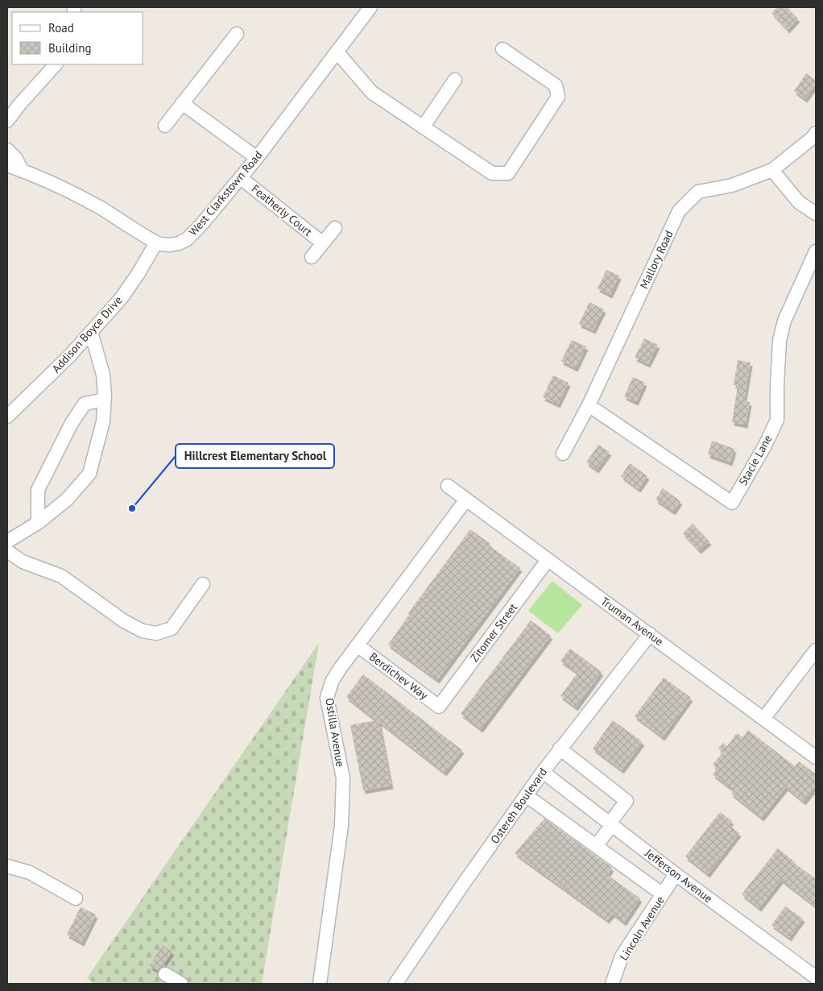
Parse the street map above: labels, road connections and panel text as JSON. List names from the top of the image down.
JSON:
{
  "streets": {
    "street": [
      "West Clarkstown Road",
      "Featherly Court",
      "Mallory Road",
      "Addison Boyce Drive",
      "Stacie Lane",
      "Truman Avenue",
      "Zitomer Street",
      "Berdichev Way",
      "Ostilla Avenue",
      "Ostereh Boulevard",
      "Jefferson Avenue",
      "Lincoln Avenue"
    ]
  },
  "crossings": [
    ["West Clarkstown Road", "Featherly Court"],
    ["West Clarkstown Road", "Addison Boyce Drive"],
    ["Mallory Road", "Stacie Lane"],
    ["Truman Avenue", "Zitomer Street"],
    ["Truman Avenue", "Ostilla Avenue"],
    ["Truman Avenue", "Ostereh Boulevard"],
    ["Zitomer Street", "Berdichev Way"],
    ["Berdichev Way", "Ostilla Avenue"],
    ["Ostereh Boulevard", "Jefferson Avenue"],
    ["Jefferson Avenue", "Lincoln Avenue"]
  ],
  "places": ["Hillcrest Elementary School"],
  "legend": ["Road", "Building"]
}
